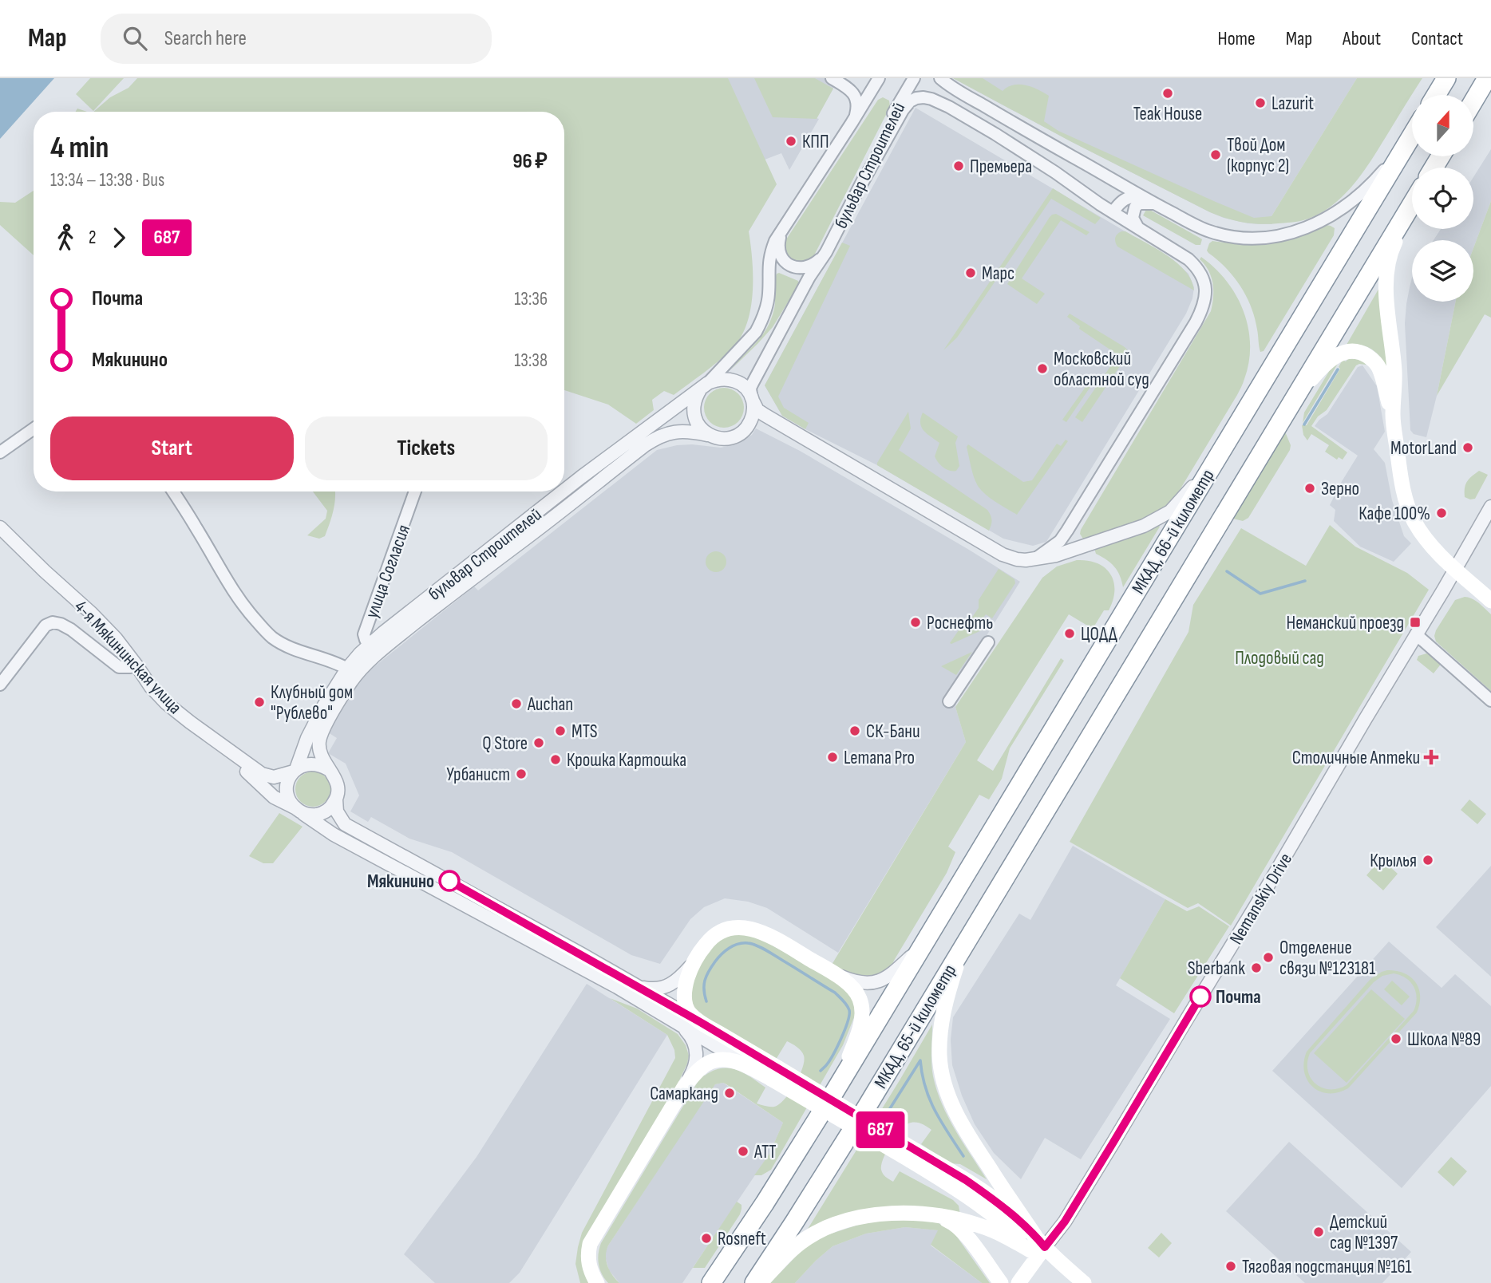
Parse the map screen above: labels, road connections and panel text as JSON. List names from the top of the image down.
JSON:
{
  "streets": {
    "highway": ["МКАД, 66-й километр", "МКАД, 65-й километр"],
    "main road": ["Nemanskiy Drive"],
    "street": ["бульвар Строителей", "улица Согласия", "4-я Мякининская улица"]
  },
  "crossings": [
    ["бульвар Строителей", "улица Согласия"],
    ["бульвар Строителей", "4-я Мякининская улица"],
    ["МКАД, 66-й километр", "МКАД, 65-й километр"]
  ],
  "parks": ["Плодовый сад"],
  "places": {
    "other": [
      "Teak House",
      "Lazurit",
      "КПП",
      "Твой Дом (корпус 2)",
      "Премьера",
      "Марс",
      "Московский областной суд",
      "MotorLand",
      "Зерно",
      "Кафе 100%",
      "Роснефть",
      "ЦОДД",
      "Клубный дом \"Рублево\"",
      "Auchan",
      "MTS",
      "СК-Бани",
      "Q Store",
      "Lemana Pro",
      "Крошка Картошка",
      "Урбанист",
      "Крылья",
      "Мякинино",
      "Отделение связи №123181",
      "Sberbank",
      "Почта",
      "Школа №89",
      "Самарканд",
      "АТТ",
      "Детский сад №1397",
      "Rosneft",
      "Тяговая подстанция №161"
    ],
    "transit": ["Неманский проезд"],
    "health": ["Столичные Аптеки"]
  },
  "lines": ["bus line 687"],
  "north": "top",
  "page": {
    "header": "Map",
    "search": "Search here",
    "nav": [
      "Home",
      "Map",
      "About",
      "Contact"
    ],
    "on_map": "687",
    "heading": ["4 min", "13:34 – 13:38 · Bus", "96 ₽"],
    "legs": ["2", "687"],
    "list": [
      {
        "name": "Почта",
        "value": "13:36"
      },
      {
        "name": "Мякинино",
        "value": "13:38"
      }
    ],
    "buttons": ["Start", "Tickets"]
  }
}
